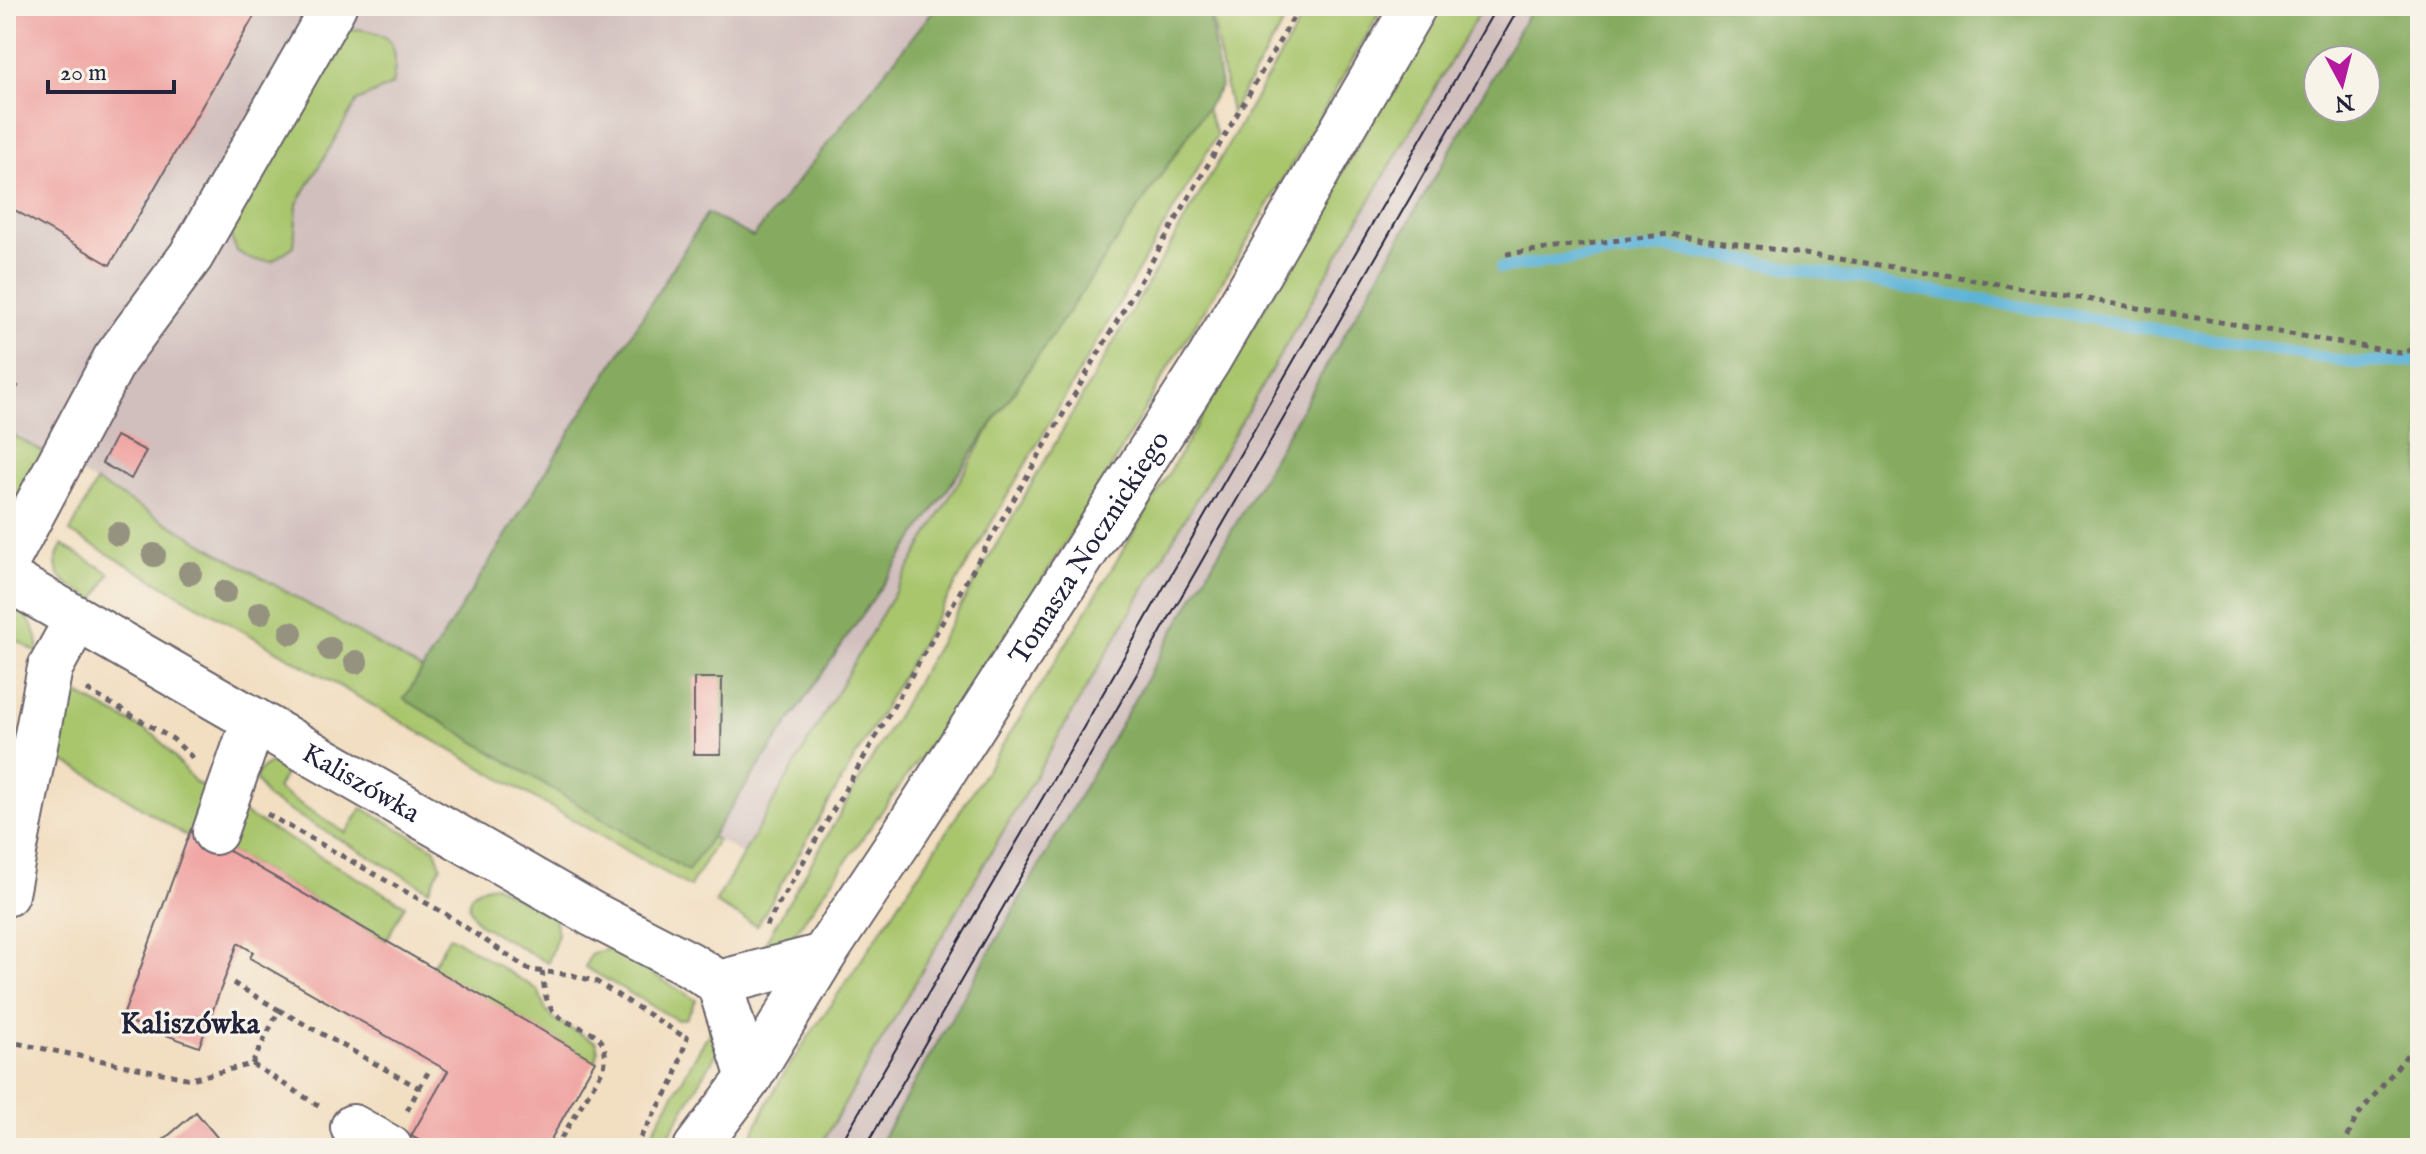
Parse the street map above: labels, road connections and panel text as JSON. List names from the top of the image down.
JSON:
{
  "streets": {
    "street": ["Tomasza Nocznickiego", "Kaliszówka"]
  },
  "districts": ["Kaliszówka"],
  "scale_bar": "20 m",
  "north": "bottom"
}
